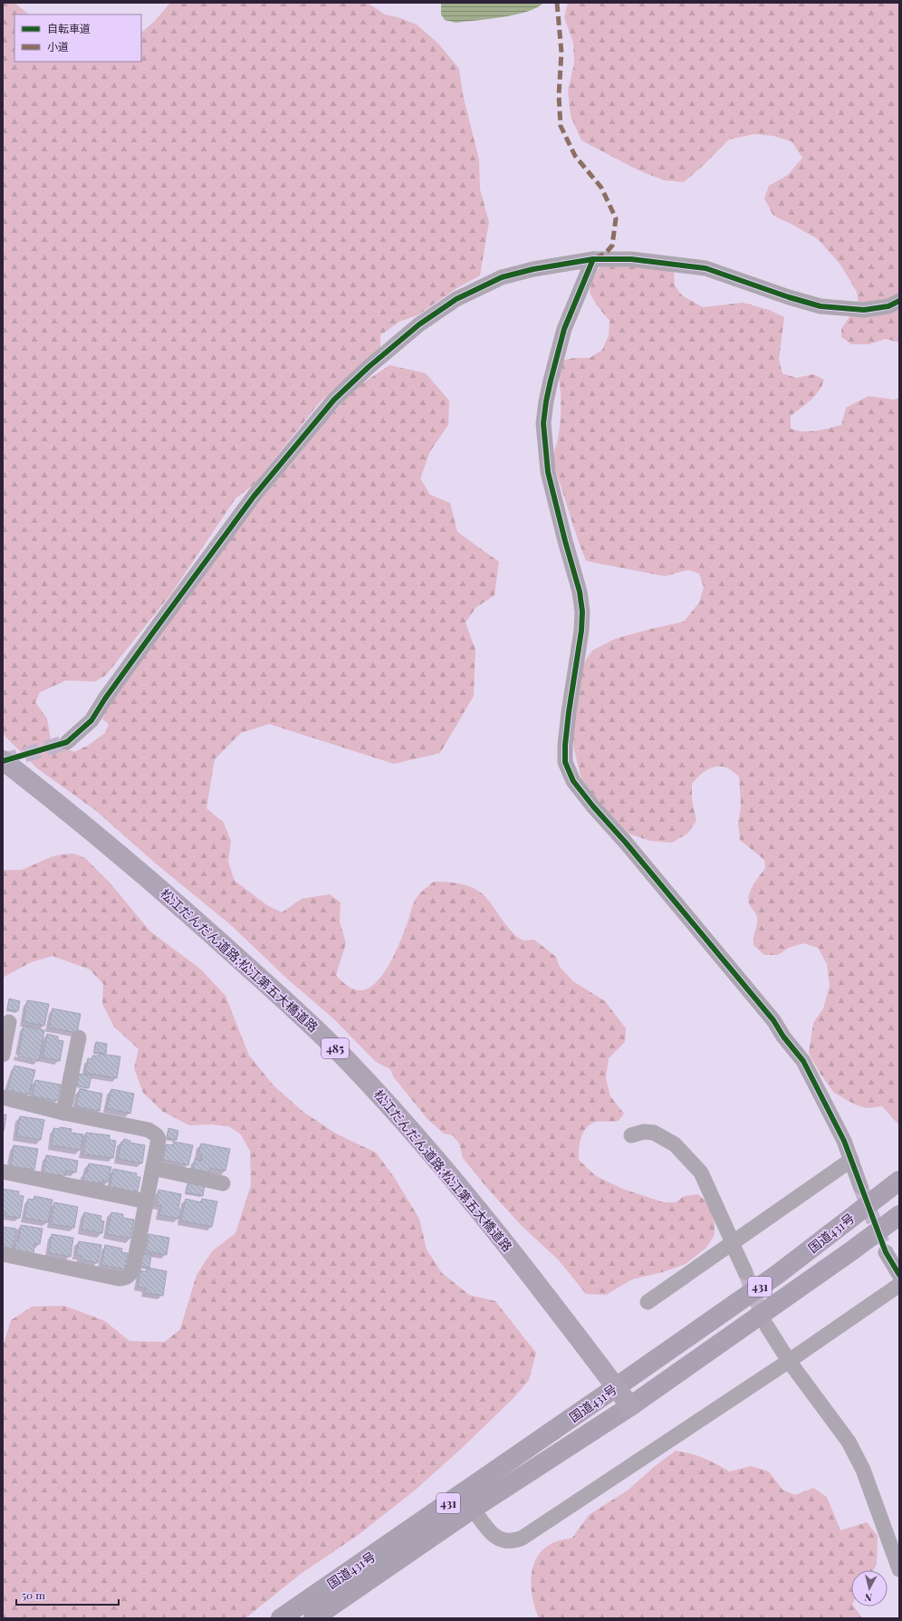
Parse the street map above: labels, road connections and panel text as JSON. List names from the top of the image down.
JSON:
{
  "streets": {
    "highway": [
      "松江だんだん道路;松江第五大橋道路",
      "485",
      "国道431号",
      "431"
    ]
  },
  "crossings": [
    ["松江だんだん道路;松江第五大橋道路", "485"],
    ["松江だんだん道路;松江第五大橋道路", "国道431号"],
    ["485", "国道431号"]
  ],
  "legend": ["自転車道", "小道"],
  "scale_bar": "50 m",
  "north": "bottom"
}
